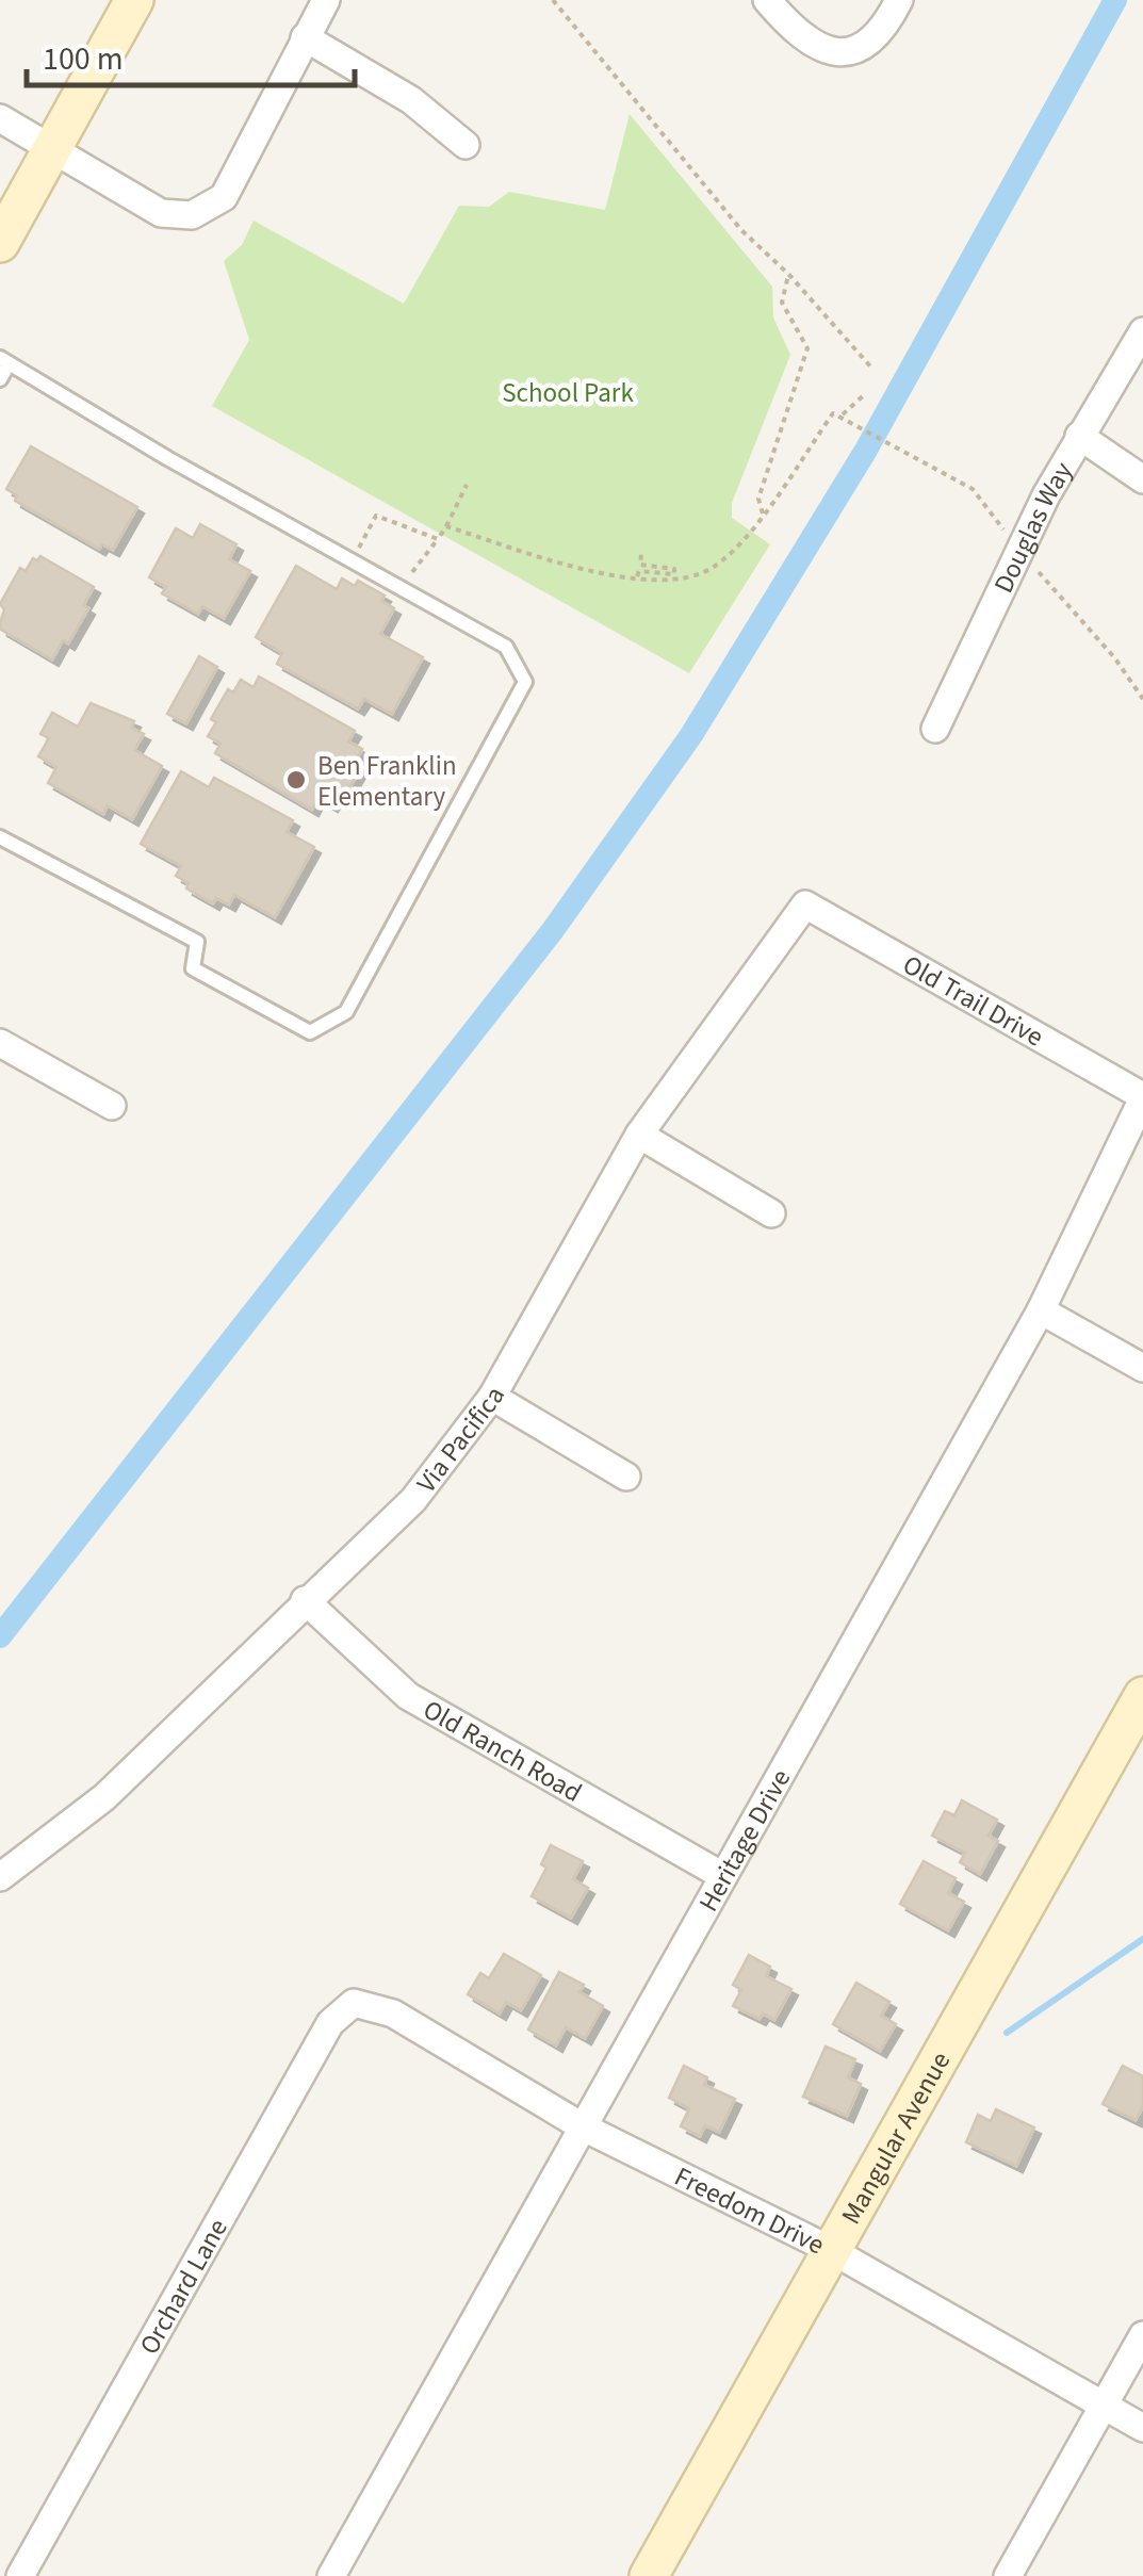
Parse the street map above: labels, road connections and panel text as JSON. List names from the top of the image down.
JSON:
{
  "streets": {
    "street": [
      "Douglas Way",
      "Old Trail Drive",
      "Via Pacifica",
      "Old Ranch Road",
      "Heritage Drive",
      "Mangular Avenue",
      "Freedom Drive",
      "Orchard Lane"
    ]
  },
  "crossings": [
    ["Old Trail Drive", "Via Pacifica"],
    ["Old Trail Drive", "Heritage Drive"],
    ["Via Pacifica", "Old Ranch Road"],
    ["Old Ranch Road", "Heritage Drive"],
    ["Heritage Drive", "Freedom Drive"],
    ["Mangular Avenue", "Freedom Drive"],
    ["Freedom Drive", "Orchard Lane"]
  ],
  "parks": ["School Park"],
  "places": ["Ben Franklin Elementary"],
  "scale_bar": "100 m"
}
